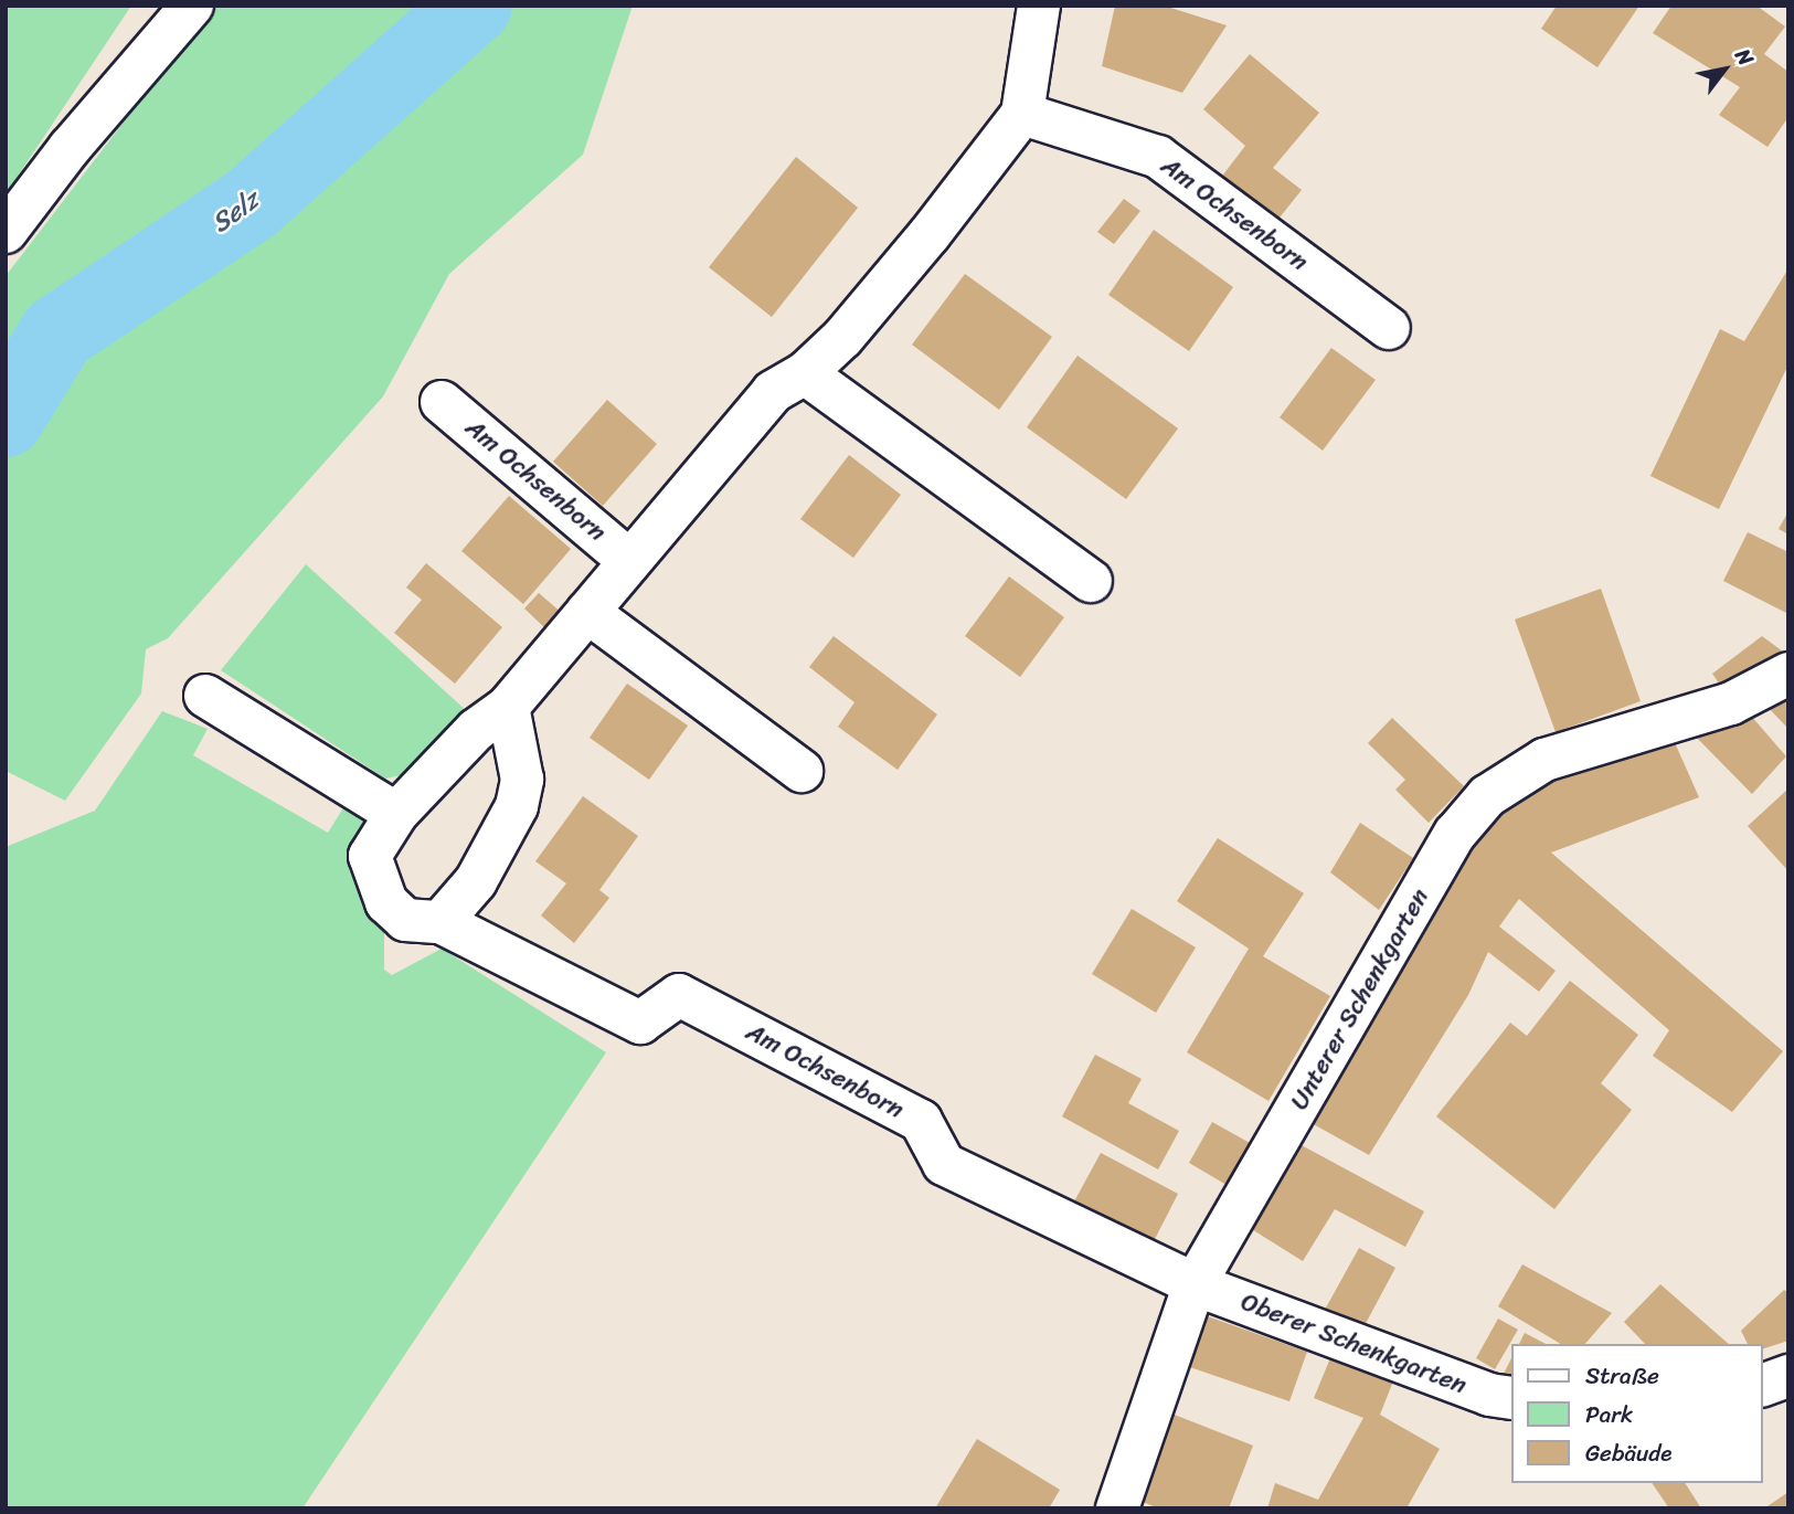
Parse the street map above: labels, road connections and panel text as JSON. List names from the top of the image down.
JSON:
{
  "streets": {
    "street": ["Am Ochsenborn", "Unterer Schenkgarten", "Oberer Schenkgarten"]
  },
  "crossings": [
    ["Am Ochsenborn", "Unterer Schenkgarten"],
    ["Am Ochsenborn", "Oberer Schenkgarten"],
    ["Unterer Schenkgarten", "Oberer Schenkgarten"]
  ],
  "water": ["Selz"],
  "legend": ["Straße", "Park", "Gebäude"],
  "north": "top right"
}
